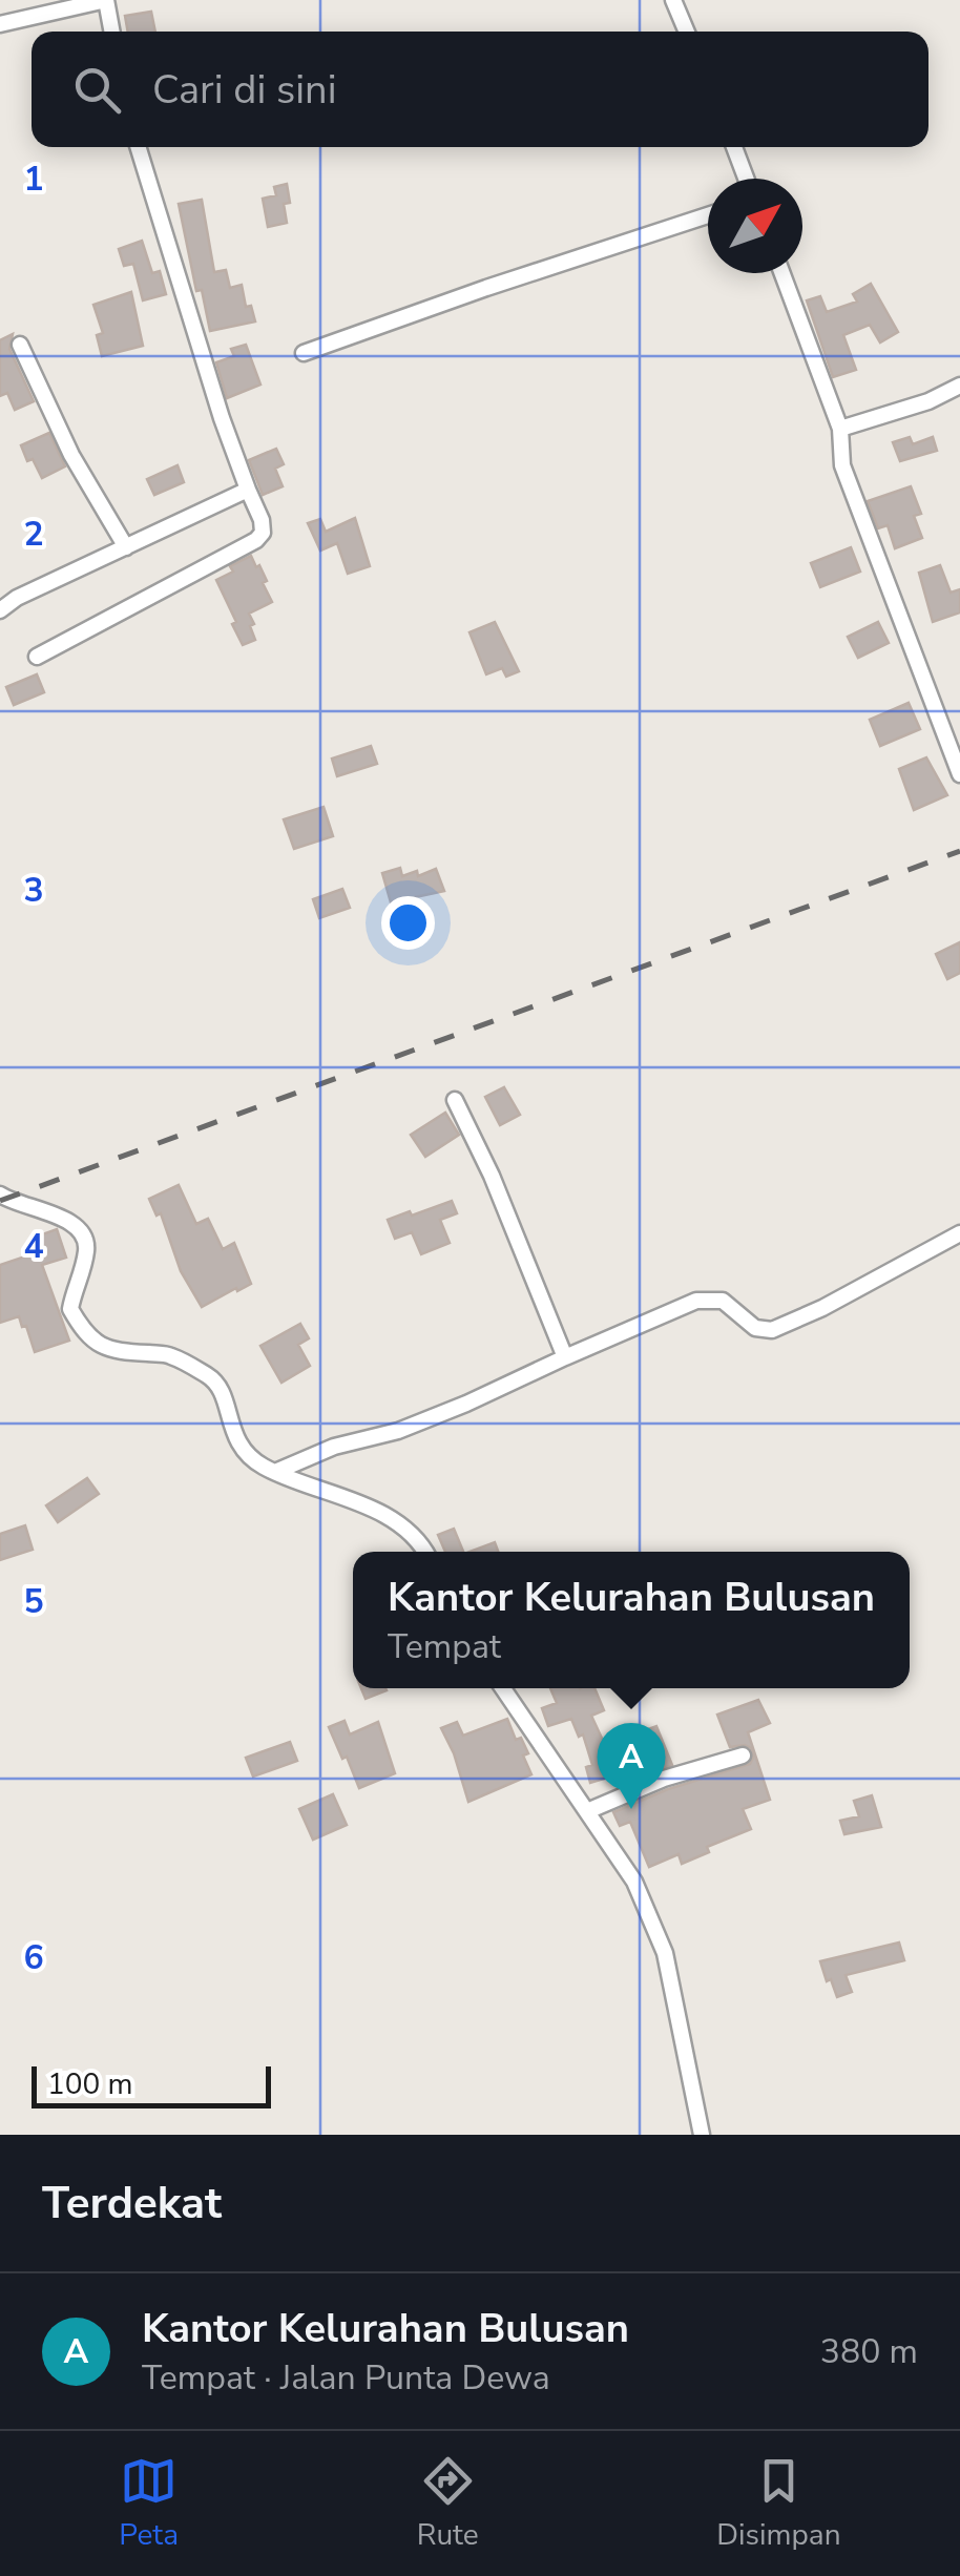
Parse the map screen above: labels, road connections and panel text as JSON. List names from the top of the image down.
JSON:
{
  "scale_bar": "100 m",
  "north": "top right",
  "page": {
    "search": "Cari di sini",
    "popup": ["Kantor Kelurahan Bulusan", "Tempat"],
    "pins": "A",
    "scale": "100 m",
    "heading": "Terdekat",
    "list": [
      {
        "mark": "A",
        "name": "Kantor Kelurahan Bulusan",
        "note": "Tempat · Jalan Punta Dewa",
        "value": "380 m"
      }
    ],
    "nav": ["Peta", "Rute", "Disimpan"]
  },
  "grid": {
    "rows": [
      "1",
      "2",
      "3",
      "4",
      "5",
      "6"
    ]
  }
}
